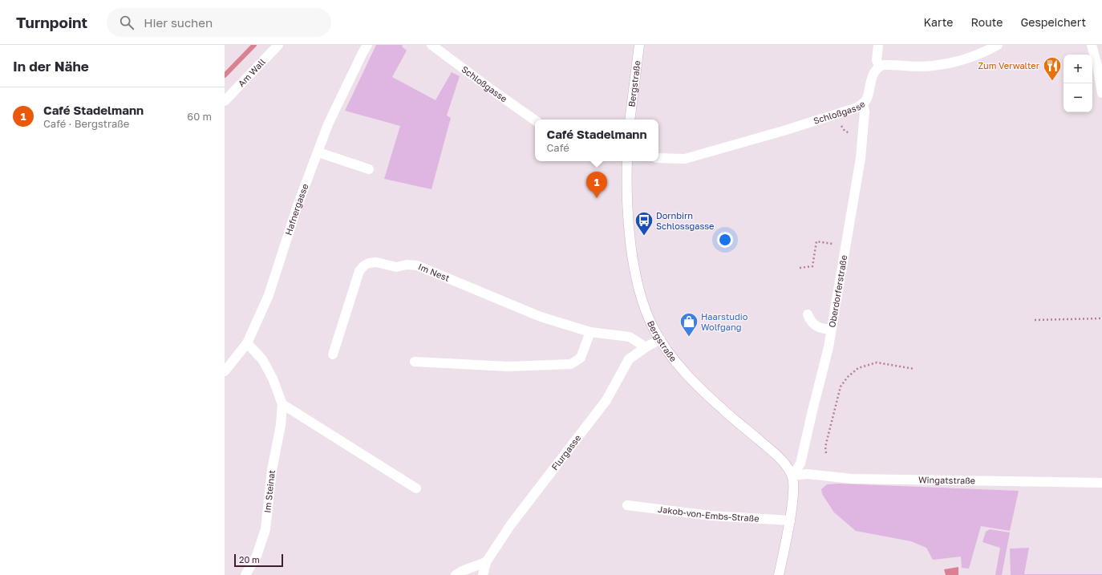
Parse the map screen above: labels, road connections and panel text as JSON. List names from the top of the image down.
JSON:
{
  "streets": {
    "street": [
      "Am Wall",
      "Bergstraße",
      "Schloßgasse",
      "Hafnergasse",
      "Im Nest",
      "Oberdorferstraße",
      "Flurgasse",
      "Wingatstraße",
      "Im Steinat",
      "Jakob-von-Embs-Straße"
    ]
  },
  "crossings": [
    ["Bergstraße", "Oberdorferstraße"],
    ["Bergstraße", "Flurgasse"],
    ["Bergstraße", "Wingatstraße"],
    ["Schloßgasse", "Oberdorferstraße"],
    ["Hafnergasse", "Im Steinat"],
    ["Im Nest", "Flurgasse"],
    ["Oberdorferstraße", "Wingatstraße"]
  ],
  "places": {
    "restaurant": ["Zum Verwalter"],
    "bus stop": ["Dornbirn Schlossgasse"],
    "shop": ["Haarstudio Wolfgang"]
  },
  "scale_bar": "20 m",
  "page": {
    "header": "Turnpoint",
    "search": "Hier suchen",
    "nav": ["Karte", "Route", "Gespeichert"],
    "heading": "In der Nähe",
    "map_buttons": ["+", "−"],
    "list": [
      {
        "mark": "1",
        "name": "Café Stadelmann",
        "note": "Café · Bergstraße",
        "value": "60 m"
      }
    ],
    "popup": ["Café Stadelmann", "Café"],
    "pins": "1",
    "scale": "20 m"
  }
}
